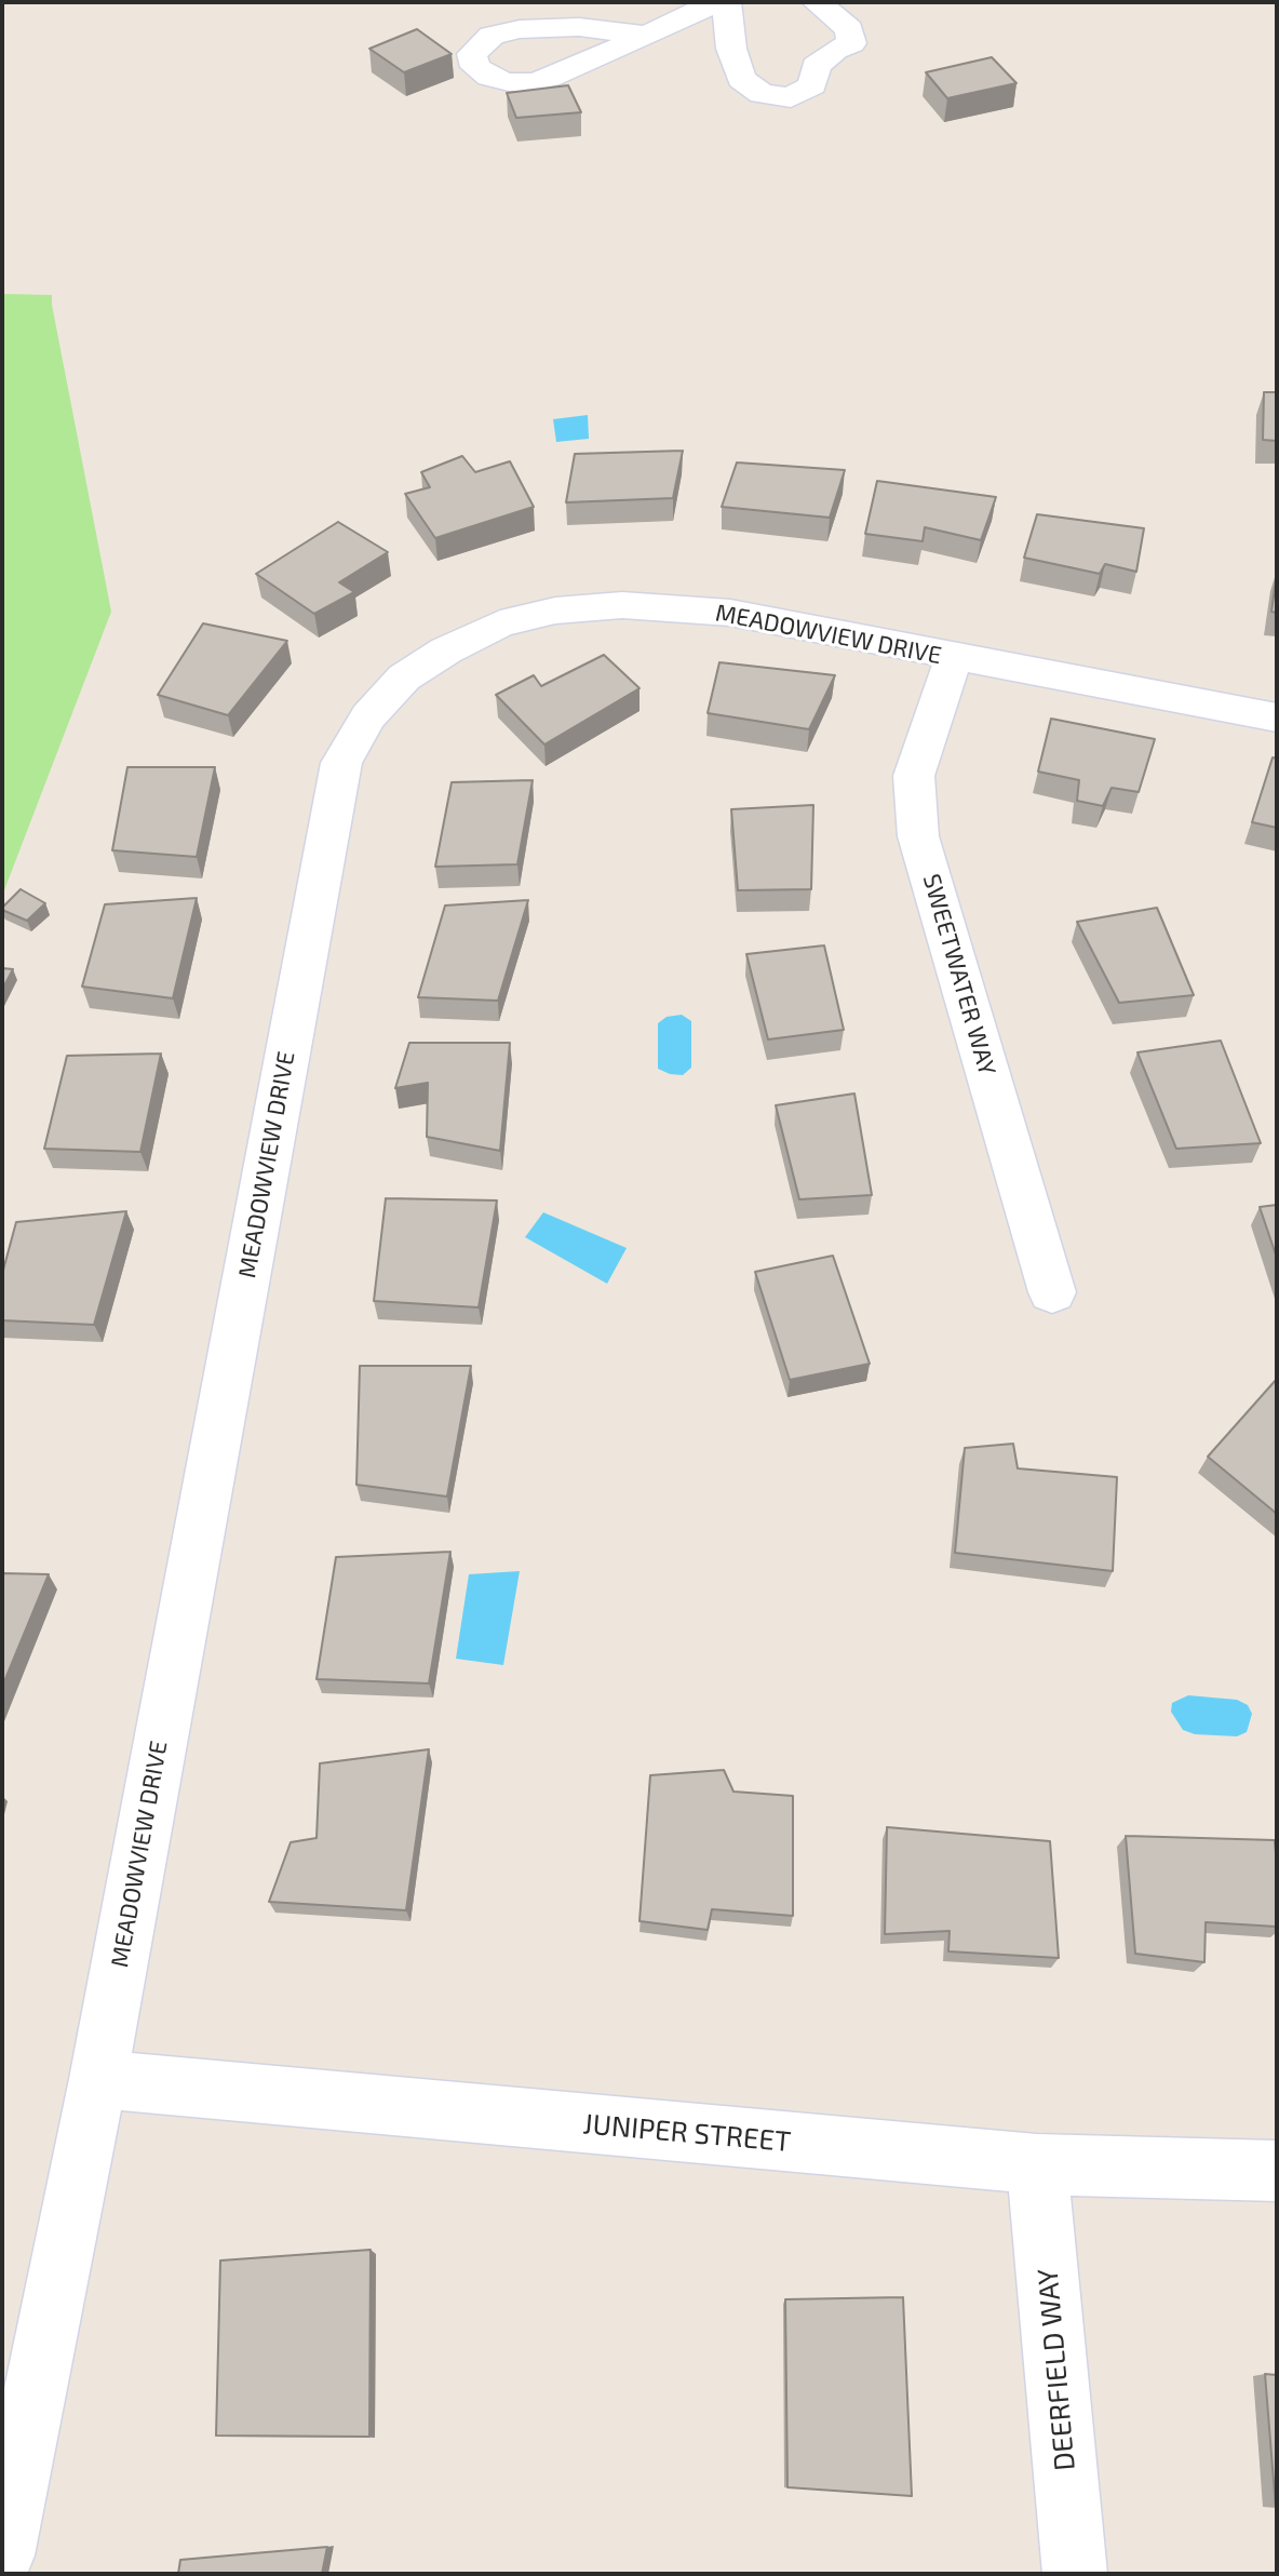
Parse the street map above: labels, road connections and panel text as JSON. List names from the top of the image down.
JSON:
{
  "streets": {
    "street": [
      "MEADOWVIEW DRIVE",
      "SWEETWATER WAY",
      "JUNIPER STREET",
      "DEERFIELD WAY"
    ]
  },
  "crossings": [
    ["MEADOWVIEW DRIVE", "SWEETWATER WAY"],
    ["MEADOWVIEW DRIVE", "JUNIPER STREET"],
    ["JUNIPER STREET", "DEERFIELD WAY"]
  ]
}
